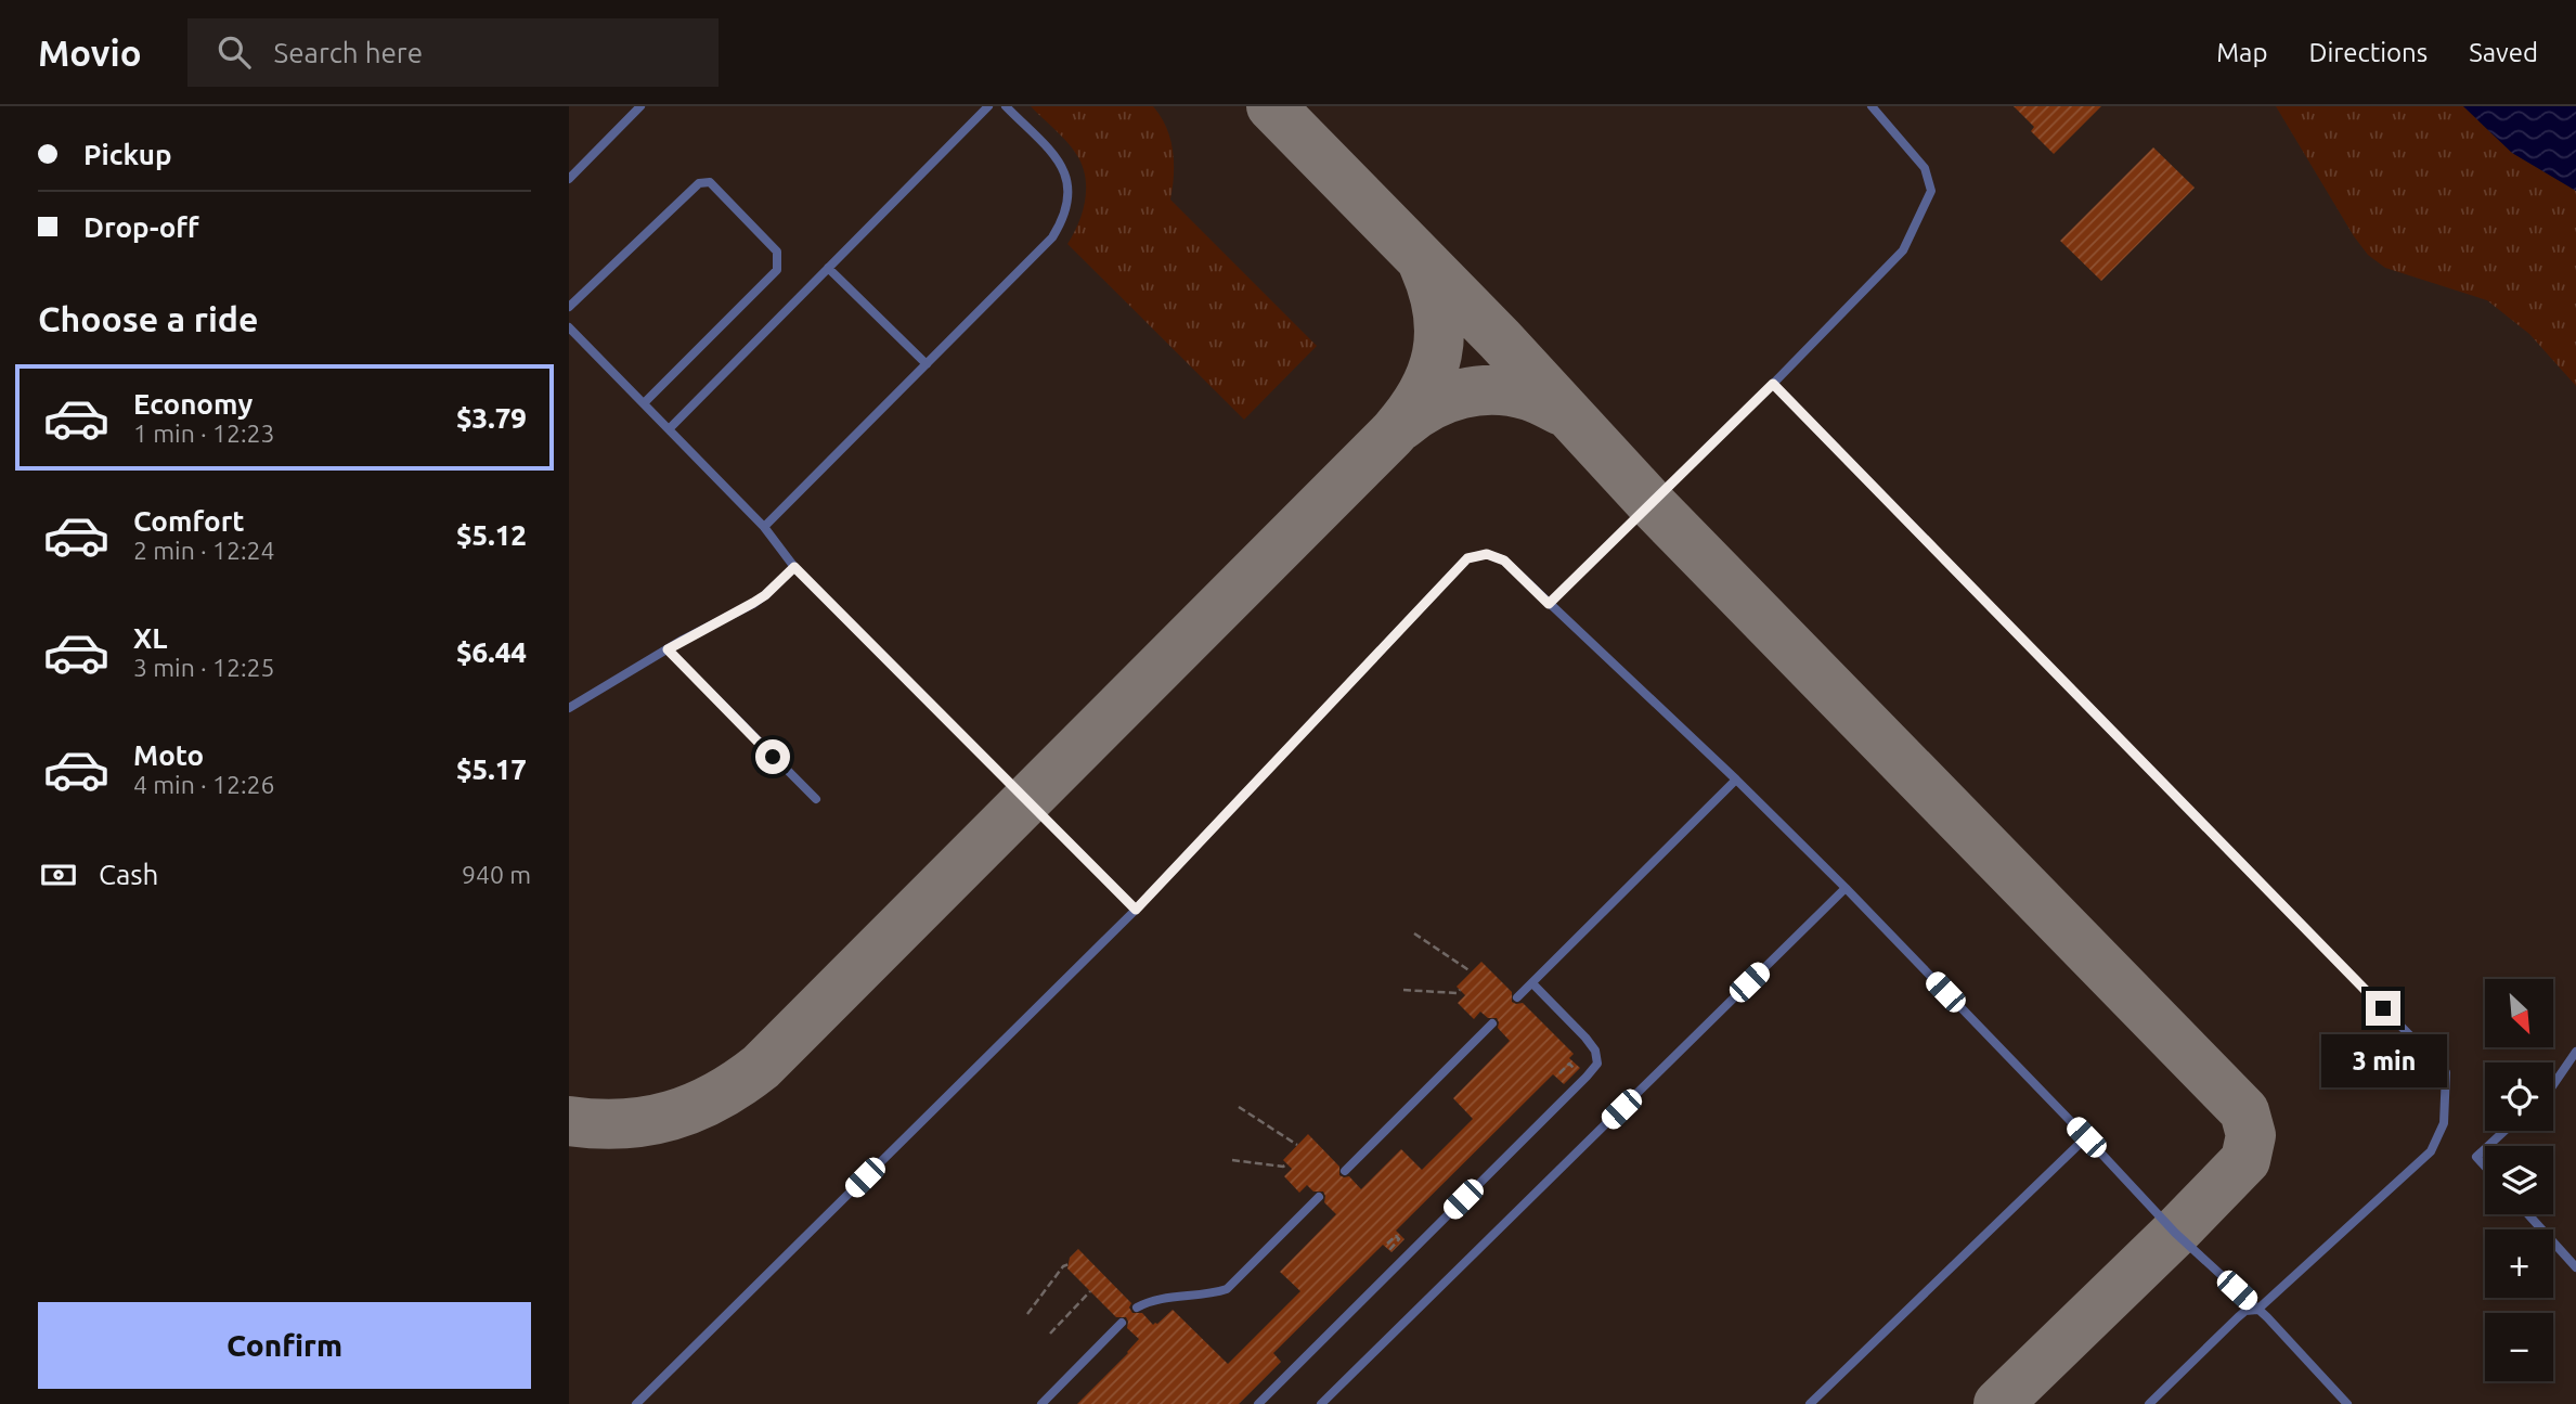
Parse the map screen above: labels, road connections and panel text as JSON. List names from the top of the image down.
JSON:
{
  "north": "bottom right",
  "page": {
    "header": "Movio",
    "search": "Search here",
    "nav": ["Map", "Directions", "Saved"],
    "banner": ["Pickup", "Drop-off"],
    "heading": "Choose a ride",
    "list": [
      {
        "name": "Economy",
        "note": "1 min · 12:23",
        "value": "$3.79"
      },
      {
        "name": "Comfort",
        "note": "2 min · 12:24",
        "value": "$5.12"
      },
      {
        "name": "XL",
        "note": "3 min · 12:25",
        "value": "$6.44"
      },
      {
        "name": "Moto",
        "note": "4 min · 12:26",
        "value": "$5.17"
      }
    ],
    "pay": ["Cash", "940 m"],
    "map_buttons": ["+", "−"],
    "bubble": "3 min",
    "buttons": "Confirm"
  }
}
